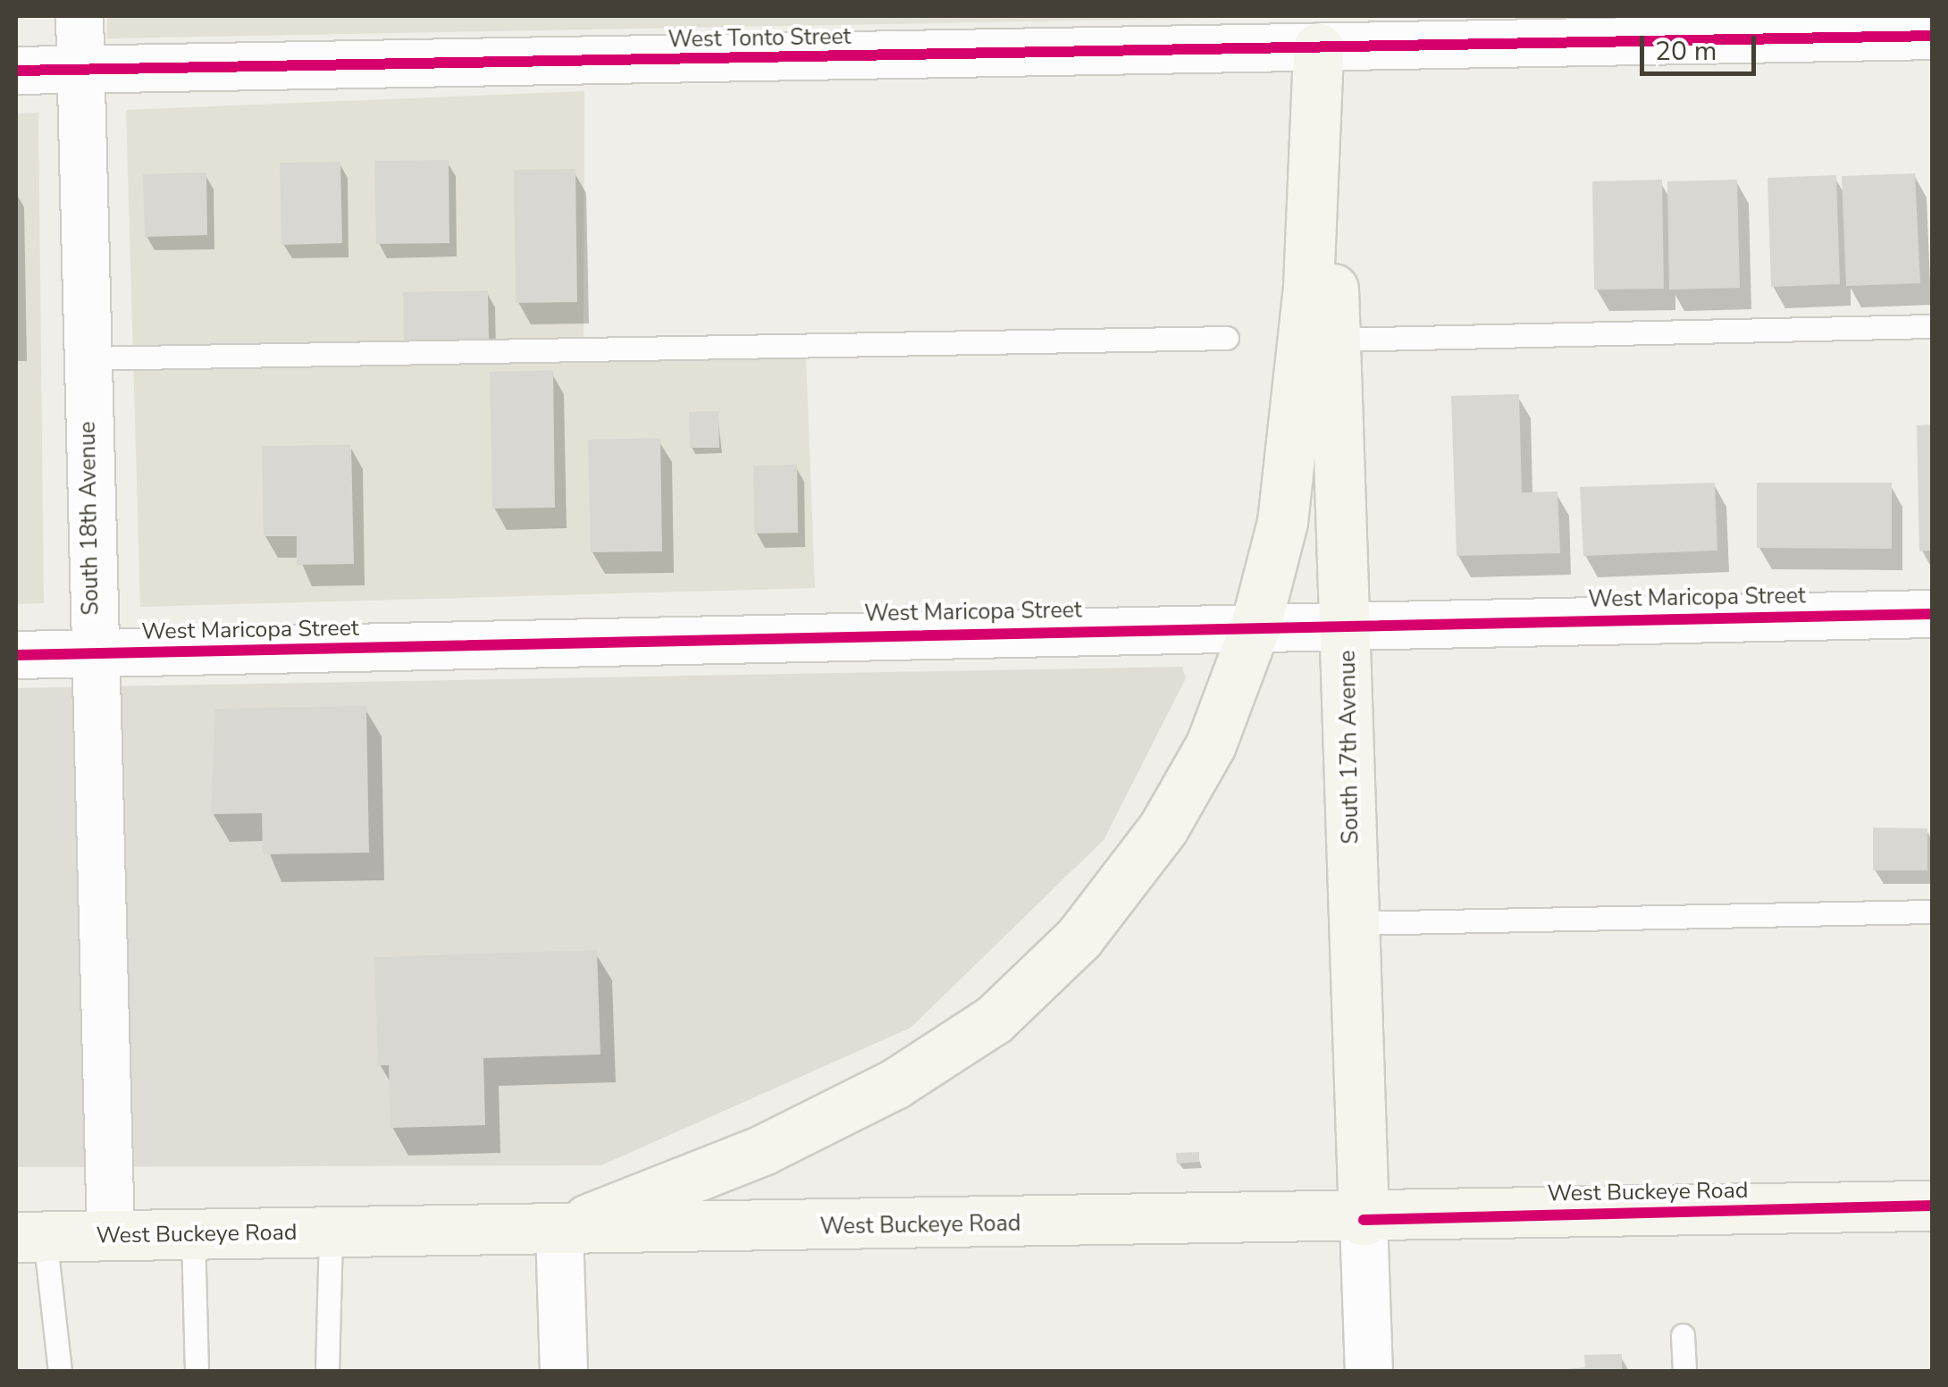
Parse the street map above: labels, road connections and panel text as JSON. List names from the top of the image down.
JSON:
{
  "streets": {
    "main road": ["South 17th Avenue", "West Buckeye Road"],
    "street": ["West Tonto Street", "South 18th Avenue", "West Maricopa Street"]
  },
  "crossings": [
    ["West Tonto Street", "South 18th Avenue"],
    ["West Tonto Street", "South 17th Avenue"],
    ["South 18th Avenue", "West Maricopa Street"],
    ["South 18th Avenue", "West Buckeye Road"],
    ["West Maricopa Street", "South 17th Avenue"],
    ["South 17th Avenue", "West Buckeye Road"]
  ],
  "scale_bar": "20 m"
}
